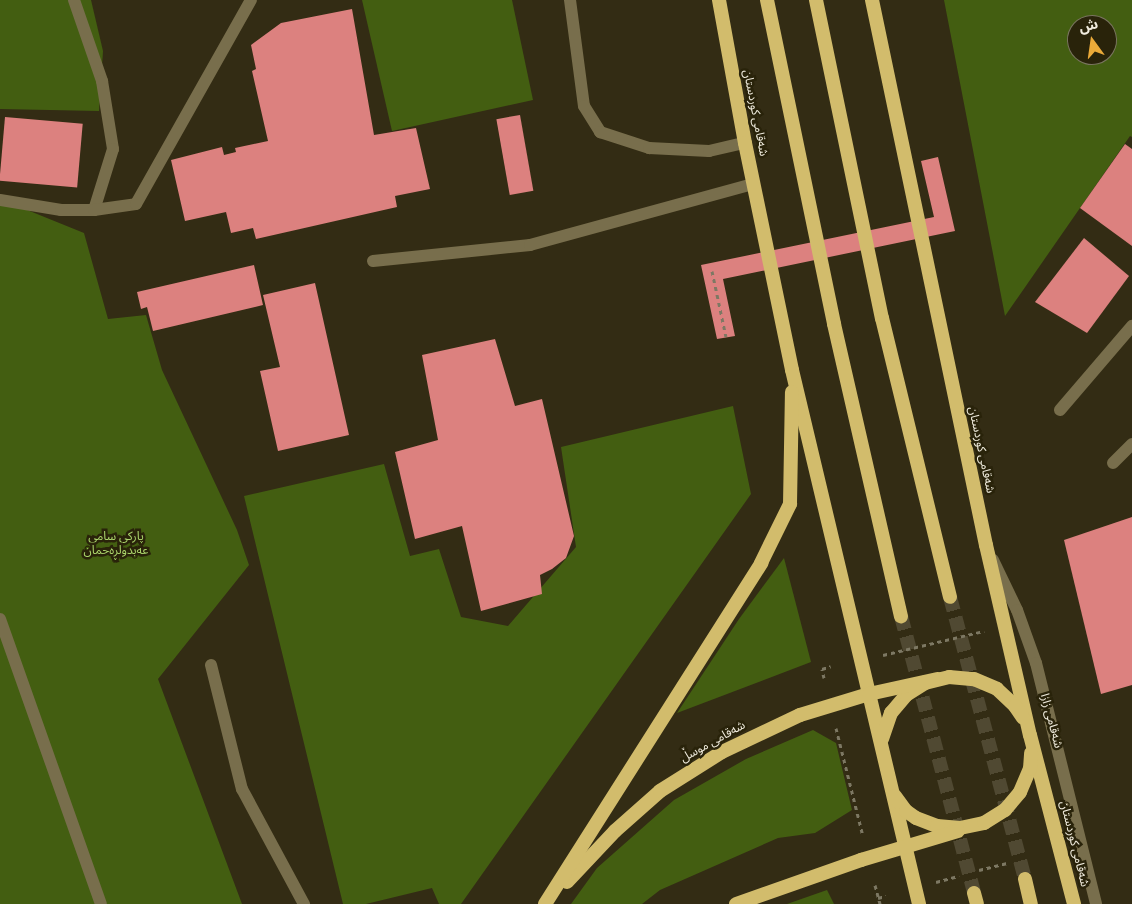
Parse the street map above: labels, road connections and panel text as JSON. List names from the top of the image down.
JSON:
{
  "streets": {
    "highway": ["شەقامی کوردستان", "شەقامی موسڵ"],
    "street": ["شەقامی زازا"]
  },
  "crossings": [
    ["شەقامی کوردستان", "شەقامی زازا"],
    ["شەقامی کوردستان", "شەقامی موسڵ"]
  ],
  "parks": ["پارکی سامی عەبدولڕەحمان"],
  "north": "top"
}
